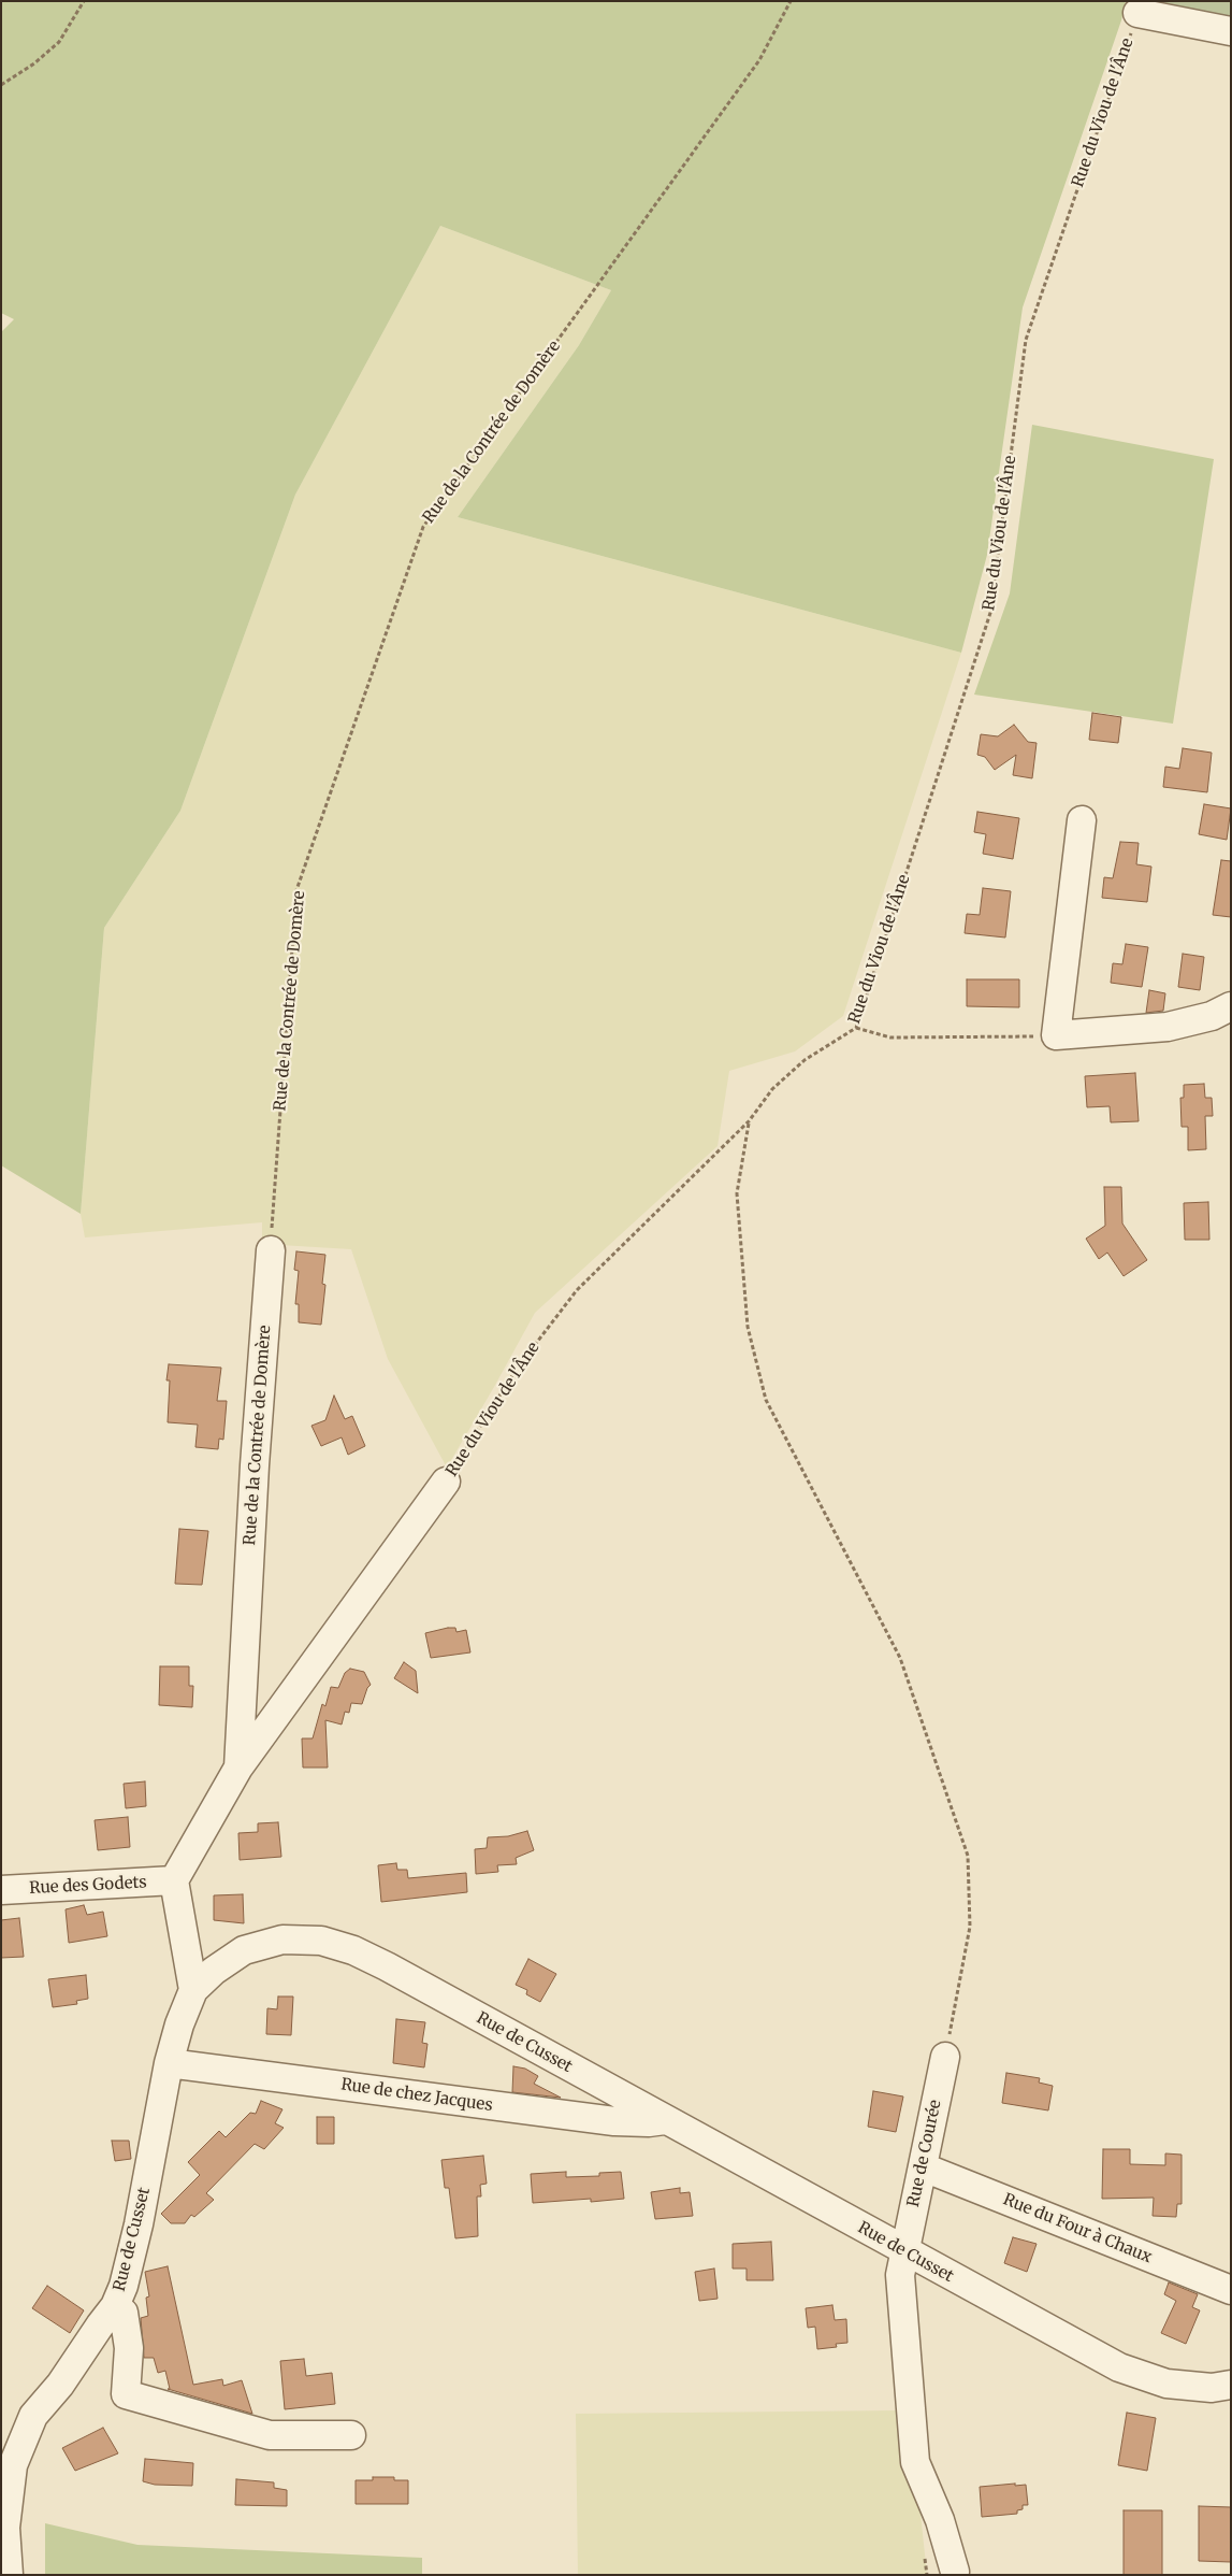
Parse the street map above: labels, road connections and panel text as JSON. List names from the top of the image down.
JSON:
{
  "streets": {
    "street": [
      "Rue du Viou de l'Âne",
      "Rue de la Contrée de Domère",
      "Rue des Godets",
      "Rue de Cusset",
      "Rue de chez Jacques",
      "Rue de Courée",
      "Rue du Four à Chaux"
    ]
  },
  "crossings": [
    ["Rue du Viou de l'Âne", "Rue de la Contrée de Domère"],
    ["Rue de la Contrée de Domère", "Rue des Godets"],
    ["Rue de Cusset", "Rue de chez Jacques"],
    ["Rue de Cusset", "Rue de Courée"],
    ["Rue de Courée", "Rue du Four à Chaux"]
  ]
}
